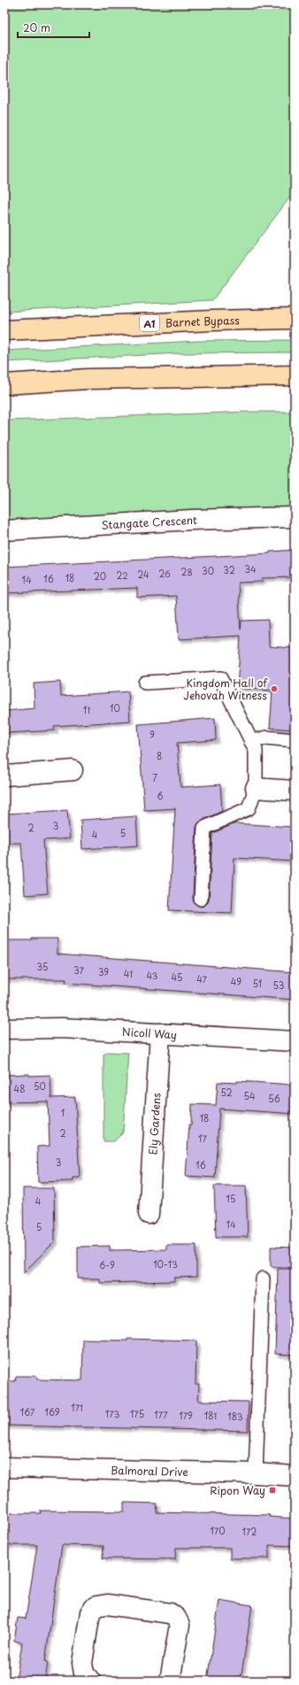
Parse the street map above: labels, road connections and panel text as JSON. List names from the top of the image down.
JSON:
{
  "streets": {
    "highway": ["Barnet Bypass", "A1"],
    "street": [
      "Stangate Crescent",
      "Nicoll Way",
      "Ely Gardens",
      "Balmoral Drive"
    ]
  },
  "crossings": [
    ["Nicoll Way", "Ely Gardens"]
  ],
  "places": {
    "other": ["Kingdom Hall of Jehovah Witness"],
    "transit": ["Ripon Way"]
  },
  "house_numbers": [
    "34",
    "32",
    "30",
    "28",
    "26",
    "24",
    "22",
    "20",
    "18",
    "16",
    "14",
    "10",
    "11",
    "9",
    "8",
    "7",
    "6",
    "3",
    "2",
    "5",
    "4",
    "35",
    "37",
    "39",
    "41",
    "43",
    "45",
    "47",
    "49",
    "51",
    "53",
    "50",
    "48",
    "52",
    "54",
    "56",
    "1",
    "18",
    "2",
    "17",
    "3",
    "16",
    "15",
    "4",
    "14",
    "5",
    "10-13",
    "6-9",
    "171",
    "167",
    "169",
    "173",
    "175",
    "177",
    "179",
    "181",
    "183",
    "170",
    "172"
  ],
  "scale_bar": "20 m"
}
